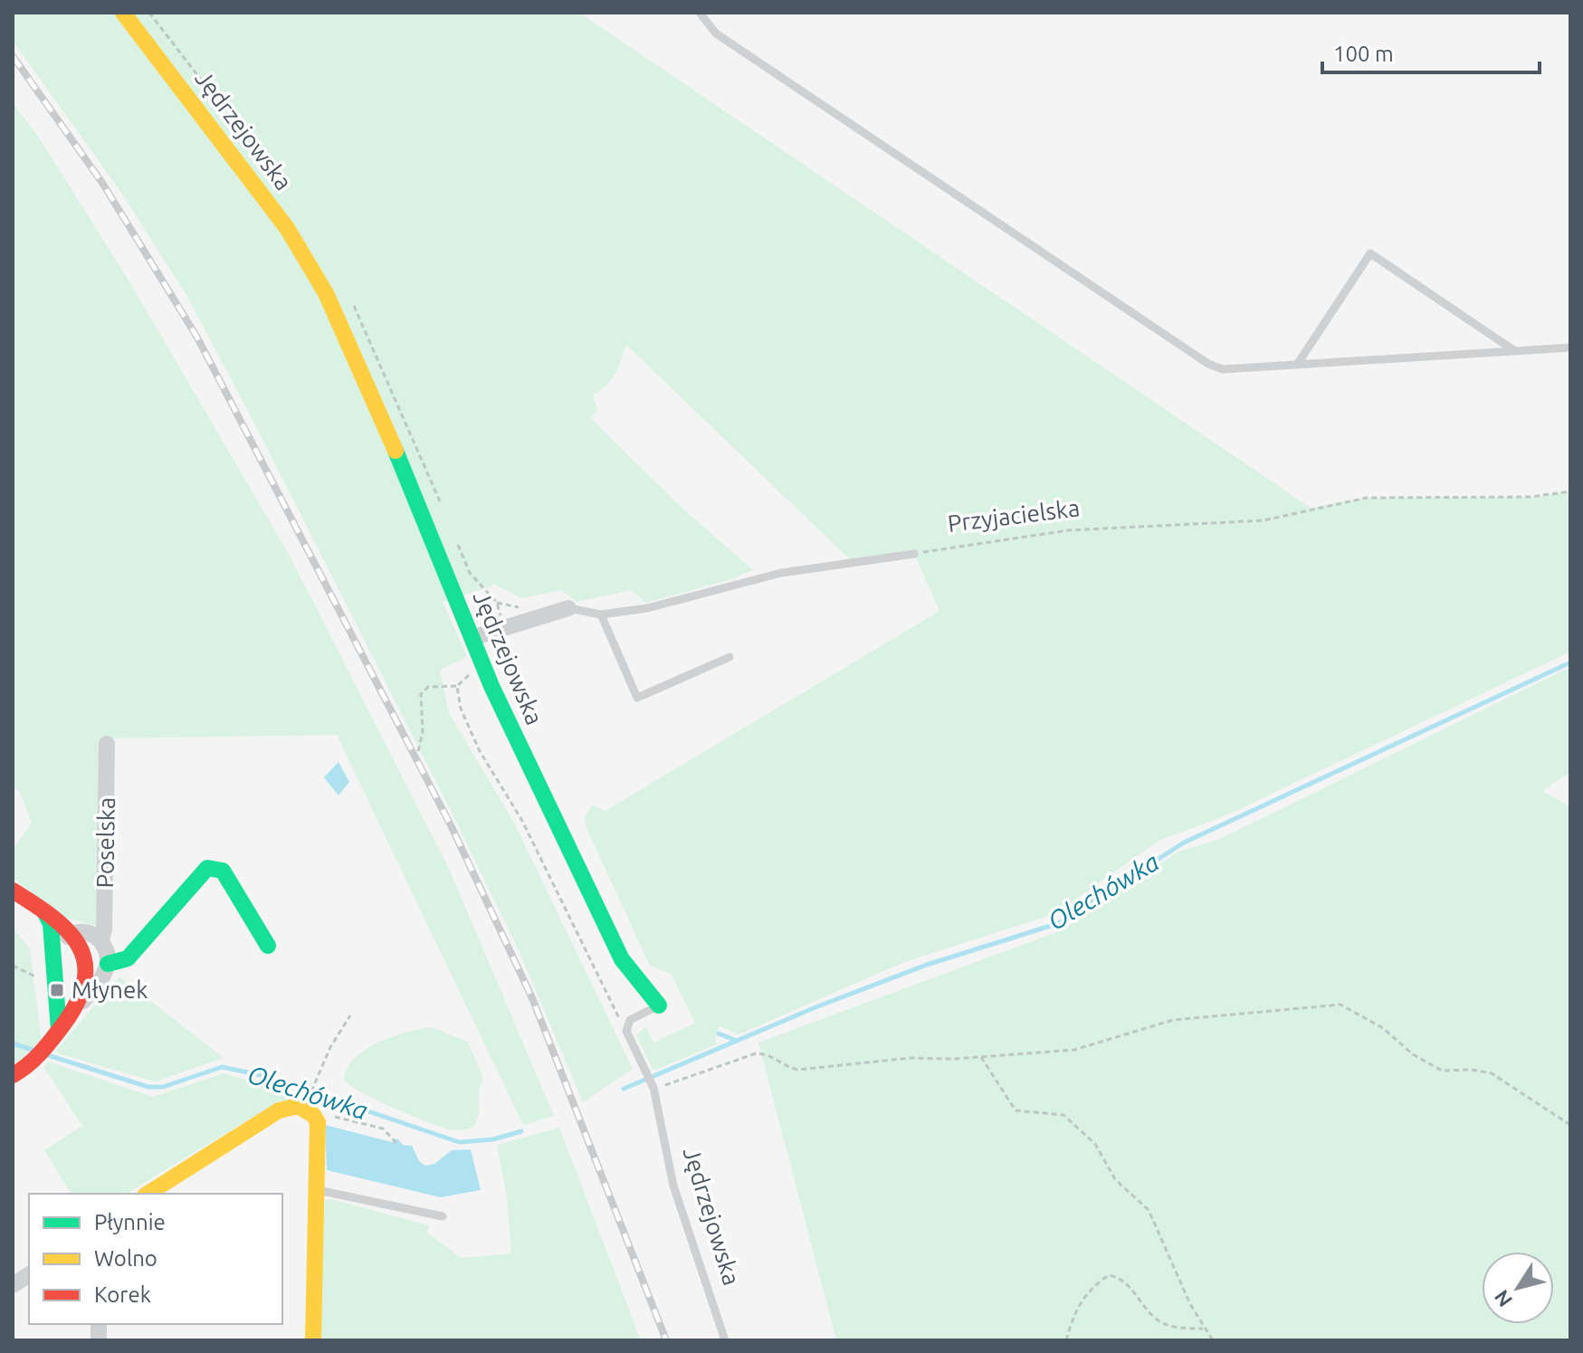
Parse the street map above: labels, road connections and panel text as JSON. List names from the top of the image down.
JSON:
{
  "streets": {
    "street": ["Jędrzejowska", "Poselska"],
    "path": ["Przyjacielska"]
  },
  "water": ["Olechówka"],
  "places": {
    "transit": ["Młynek"]
  },
  "legend": ["Płynnie", "Wolno", "Korek"],
  "scale_bar": "100 m",
  "north": "bottom left"
}
